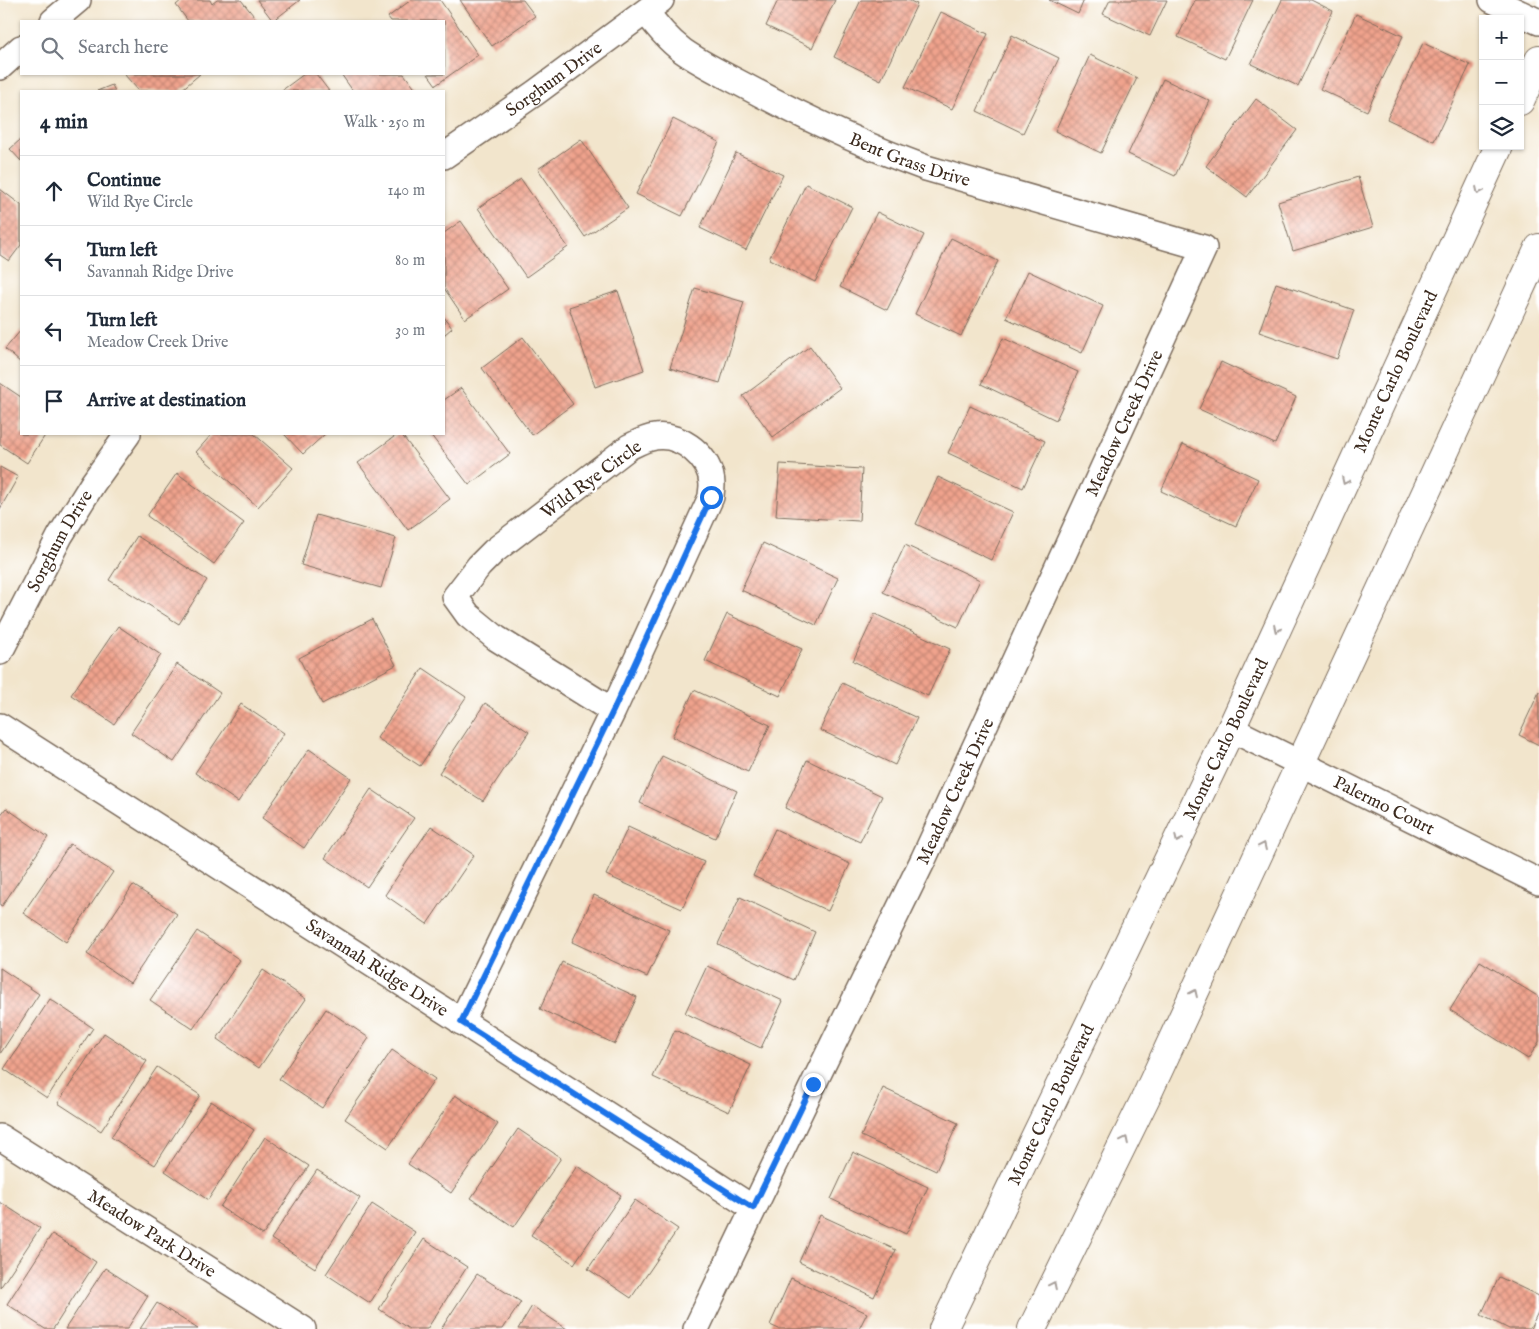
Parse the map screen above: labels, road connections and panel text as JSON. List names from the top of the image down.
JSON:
{
  "streets": {
    "main road": ["Monte Carlo Boulevard"],
    "street": [
      "Sorghum Drive",
      "Bent Grass Drive",
      "Meadow Creek Drive",
      "Wild Rye Circle",
      "Palermo Court",
      "Savannah Ridge Drive",
      "Meadow Park Drive"
    ]
  },
  "crossings": [
    ["Sorghum Drive", "Bent Grass Drive"],
    ["Bent Grass Drive", "Meadow Creek Drive"],
    ["Monte Carlo Boulevard", "Palermo Court"],
    ["Meadow Creek Drive", "Savannah Ridge Drive"],
    ["Wild Rye Circle", "Savannah Ridge Drive"]
  ],
  "page": {
    "map_buttons": ["+", "−"],
    "search": "Search here",
    "heading": ["4 min", "Walk · 250 m"],
    "list": [
      ["Continue", "Wild Rye Circle", "140 m"],
      ["Turn left", "Savannah Ridge Drive", "80 m"],
      ["Turn left", "Meadow Creek Drive", "30 m"],
      "Arrive at destination"
    ]
  }
}
